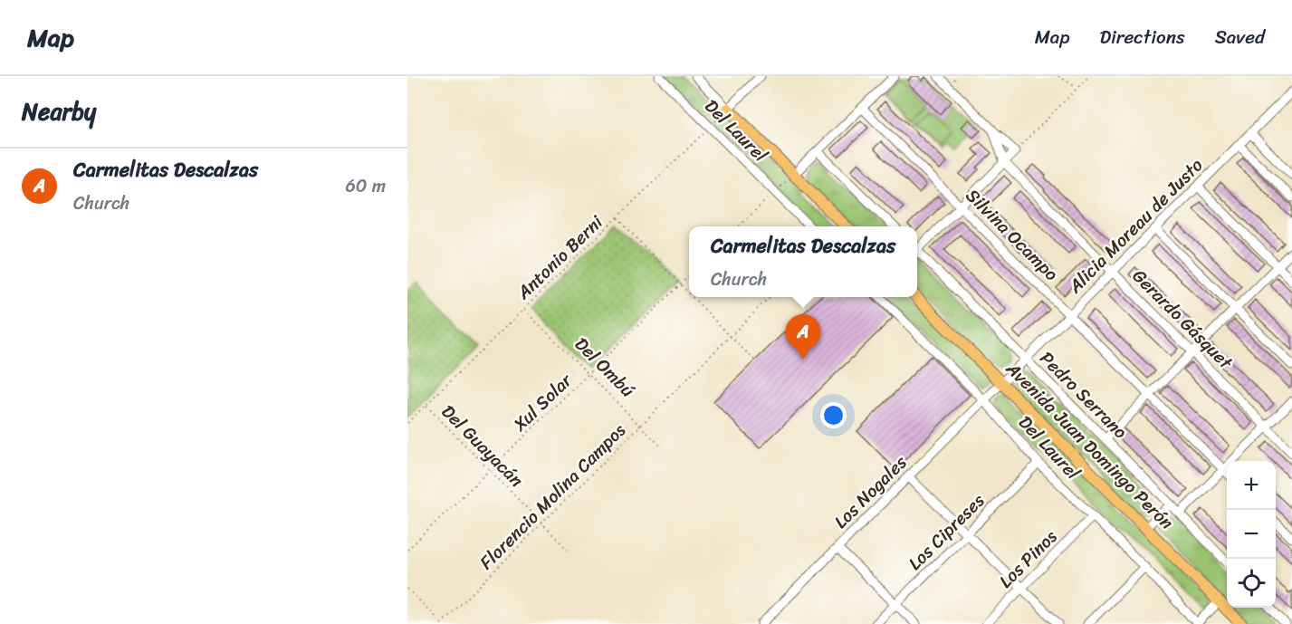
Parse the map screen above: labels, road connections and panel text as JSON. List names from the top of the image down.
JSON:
{
  "streets": {
    "main road": ["Avenida Juan Domingo Perón"],
    "street": [
      "Del Laurel",
      "Alicia Moreau de Justo",
      "Silvina Ocampo",
      "Gerardo Gásquet",
      "Pedro Serrano",
      "Los Nogales",
      "Los Cipreses",
      "Los Pinos"
    ],
    "path": [
      "Antonio Berni",
      "Del Ombú",
      "Xul Solar",
      "Del Guayacán",
      "Florencio Molina Campos"
    ]
  },
  "crossings": [
    ["Del Laurel", "Antonio Berni"],
    ["Del Laurel", "Los Nogales"],
    ["Del Laurel", "Los Cipreses"],
    ["Del Laurel", "Los Pinos"],
    ["Alicia Moreau de Justo", "Silvina Ocampo"],
    ["Alicia Moreau de Justo", "Gerardo Gásquet"],
    ["Alicia Moreau de Justo", "Pedro Serrano"],
    ["Alicia Moreau de Justo", "Avenida Juan Domingo Perón"],
    ["Alicia Moreau de Justo", "Los Nogales"],
    ["Antonio Berni", "Del Ombú"],
    ["Antonio Berni", "Del Guayacán"],
    ["Del Ombú", "Xul Solar"],
    ["Del Ombú", "Florencio Molina Campos"],
    ["Xul Solar", "Del Guayacán"],
    ["Del Guayacán", "Florencio Molina Campos"],
    ["Avenida Juan Domingo Perón", "Los Nogales"]
  ],
  "page": {
    "header": "Map",
    "nav": ["Map", "Directions", "Saved"],
    "heading": "Nearby",
    "list": [
      {
        "mark": "A",
        "name": "Carmelitas Descalzas",
        "note": "Church",
        "value": "60 m"
      }
    ],
    "popup": ["Carmelitas Descalzas", "Church"],
    "pins": "A",
    "map_buttons": ["+", "−"]
  }
}
